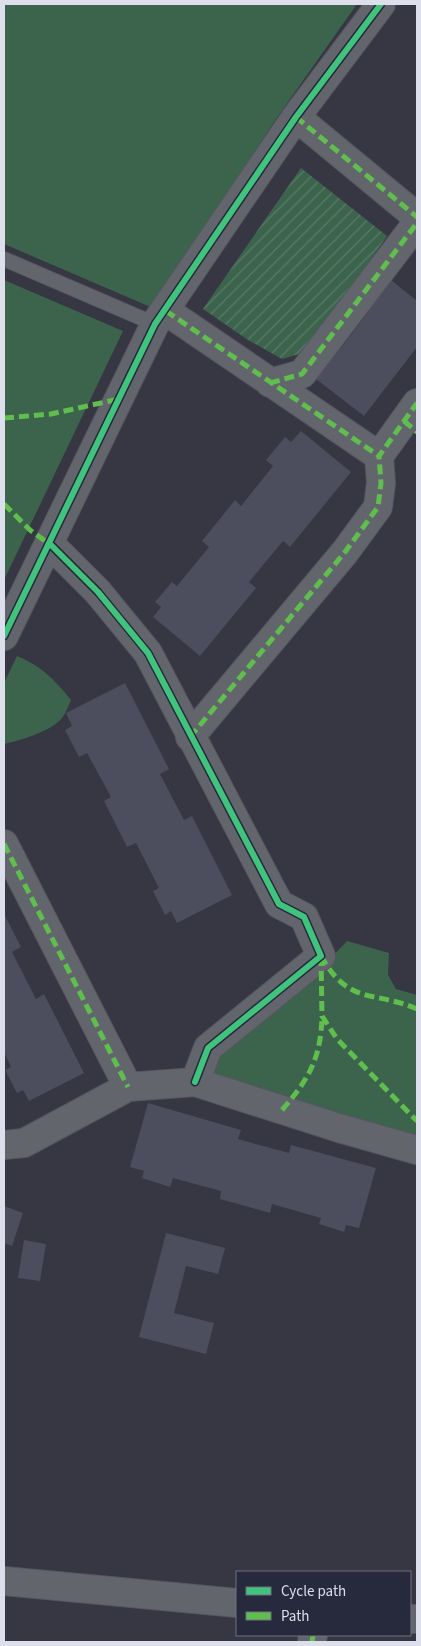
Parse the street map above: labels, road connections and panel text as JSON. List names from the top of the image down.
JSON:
{
  "legend": ["Cycle path", "Path"]
}
